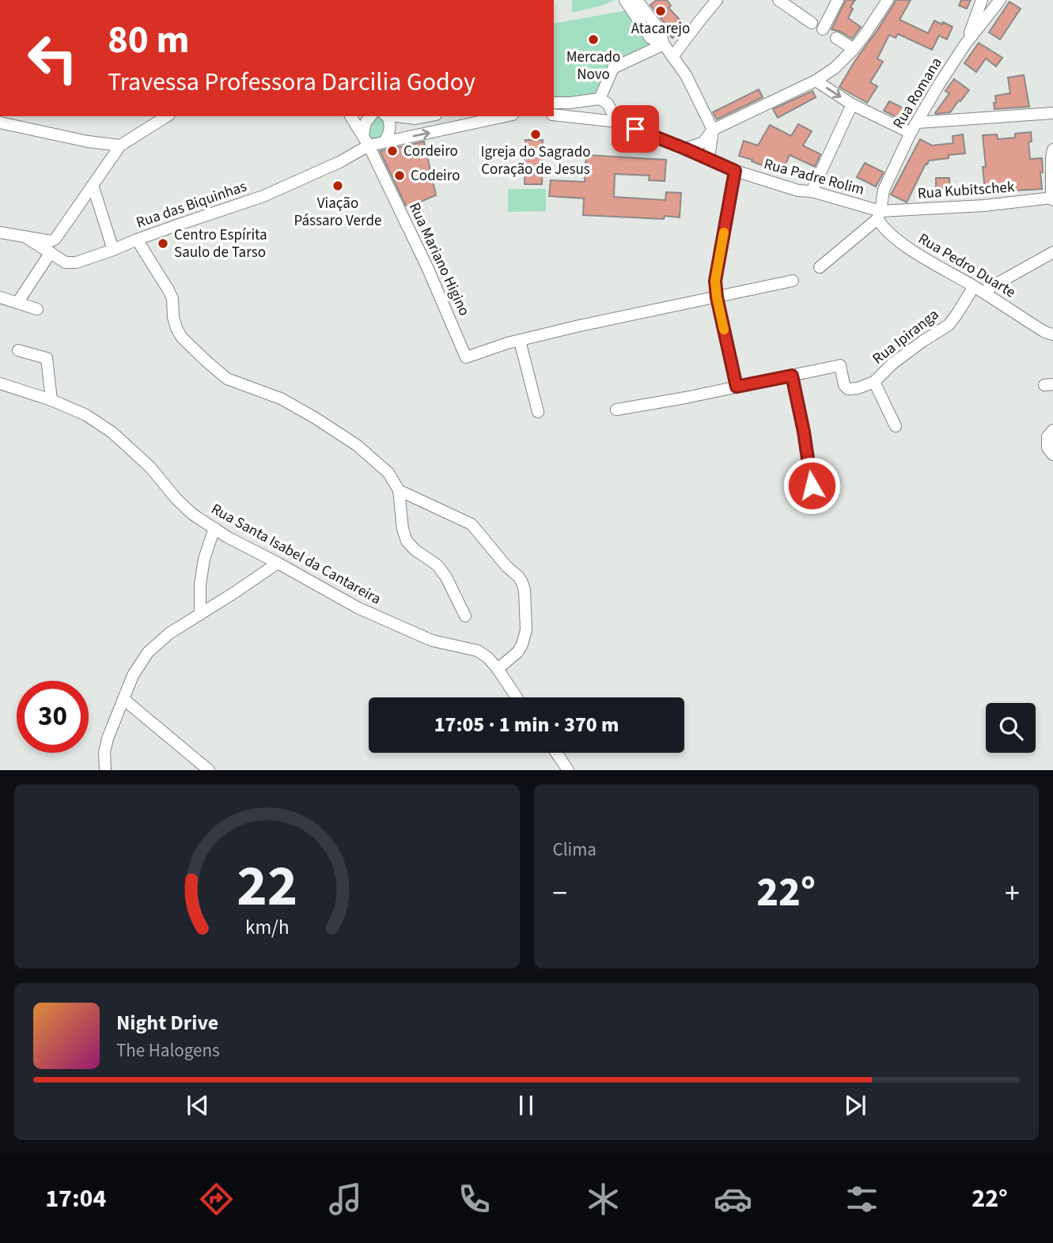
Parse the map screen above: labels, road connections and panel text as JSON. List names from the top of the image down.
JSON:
{
  "streets": {
    "street": [
      "Rua Romana",
      "Rua Padre Rolim",
      "Rua Kubitschek",
      "Rua das Biquinhas",
      "Rua Mariano Higino",
      "Rua Pedro Duarte",
      "Rua Ipiranga",
      "Rua Santa Isabel da Cantareira"
    ]
  },
  "crossings": [
    ["Rua Romana", "Rua Padre Rolim"],
    ["Rua Romana", "Rua Kubitschek"],
    ["Rua Romana", "Rua Pedro Duarte"],
    ["Rua Padre Rolim", "Rua Kubitschek"],
    ["Rua Padre Rolim", "Rua Pedro Duarte"],
    ["Rua Kubitschek", "Rua Pedro Duarte"],
    ["Rua das Biquinhas", "Rua Mariano Higino"],
    ["Rua Pedro Duarte", "Rua Ipiranga"]
  ],
  "places": [
    "Atacarejo",
    "Mercado Novo",
    "Igreja do Sagrado Coração de Jesus",
    "Cordeiro",
    "Codeiro",
    "Viação Pássaro Verde",
    "Centro Espírita Saulo de Tarso"
  ],
  "page": {
    "turn": ["80 m", "Travessa Professora Darcilia Godoy"],
    "limit": "30",
    "trip": "17:05 · 1 min · 370 m",
    "tile": "Clima",
    "heat": ["−", "22°", "+"],
    "song": ["Night Drive", "The Halogens"],
    "tabs": ["17:04", "22°"],
    "gauge": ["22", "km/h"]
  }
}
